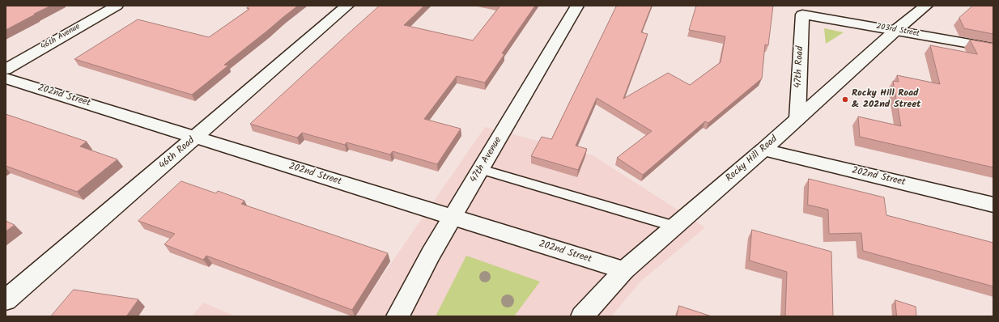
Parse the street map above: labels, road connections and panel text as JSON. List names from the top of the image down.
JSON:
{
  "streets": {
    "street": [
      "203rd Street",
      "46th Avenue",
      "47th Road",
      "202nd Street",
      "46th Road",
      "Rocky Hill Road",
      "47th Avenue"
    ]
  },
  "crossings": [
    ["203rd Street", "47th Road"],
    ["203rd Street", "Rocky Hill Road"],
    ["47th Road", "Rocky Hill Road"],
    ["202nd Street", "46th Road"],
    ["202nd Street", "Rocky Hill Road"],
    ["202nd Street", "47th Avenue"]
  ],
  "places": ["Rocky Hill Road & 202nd Street"]
}
